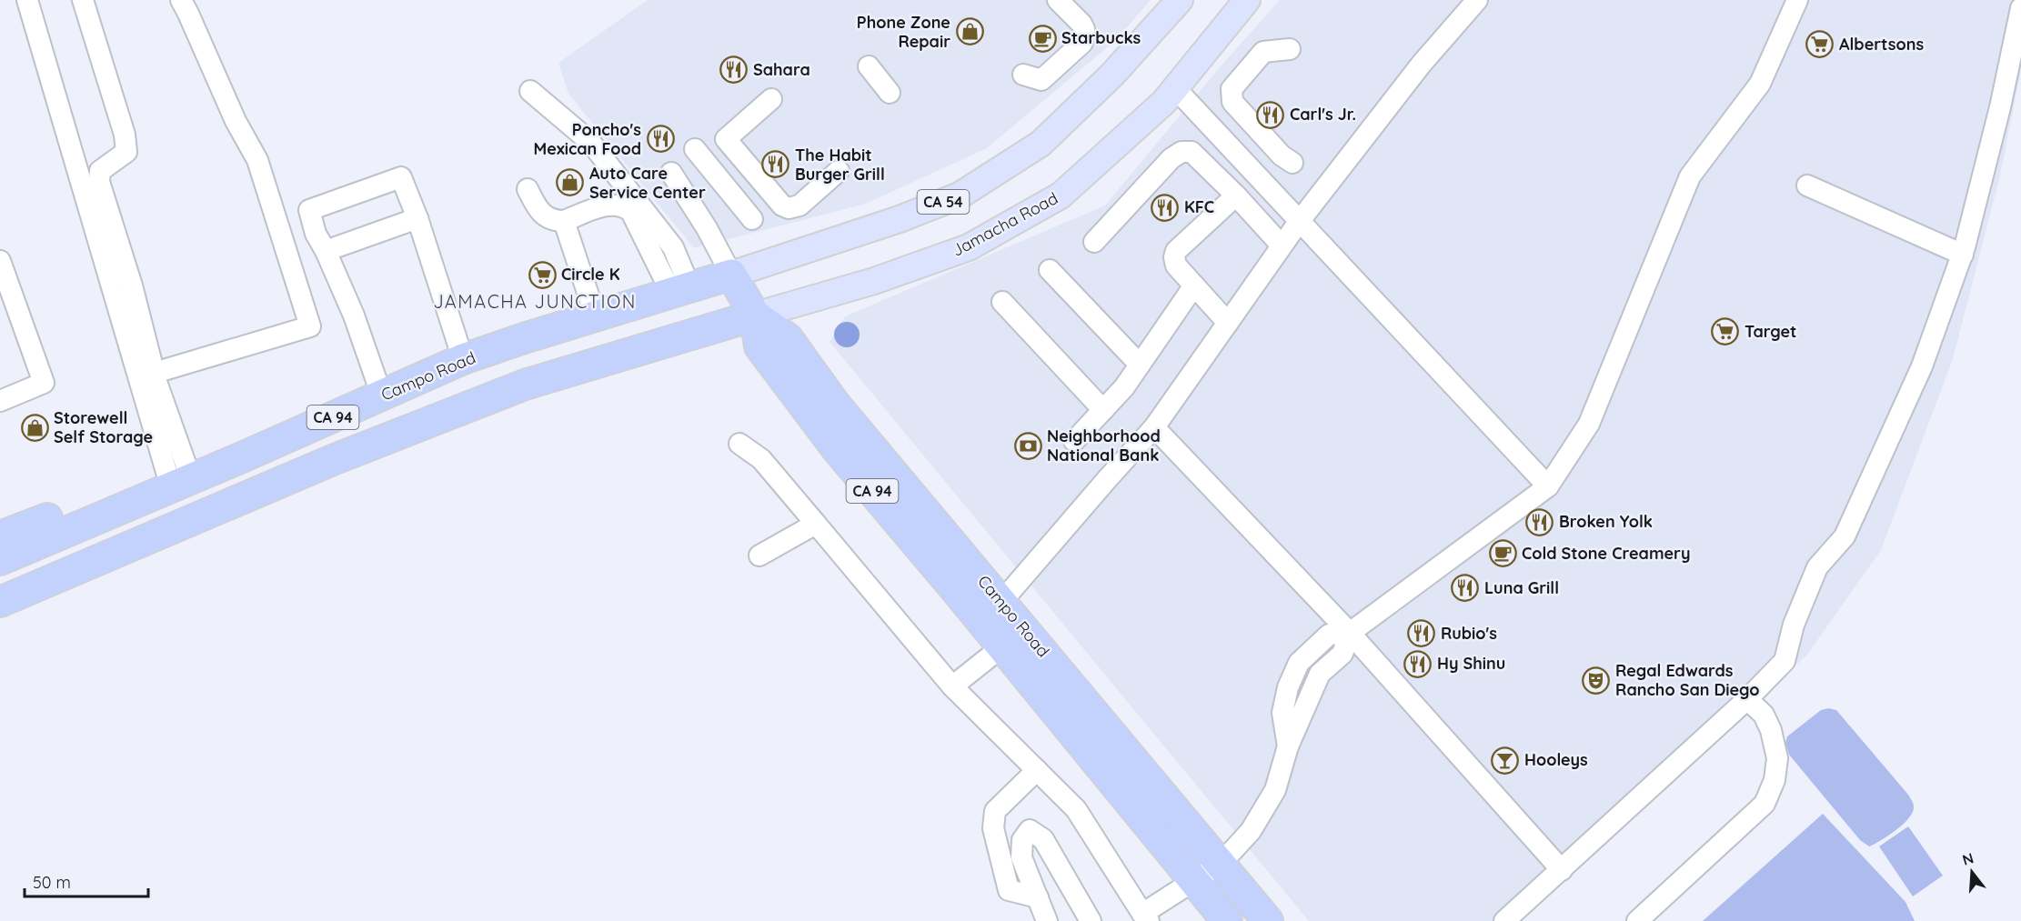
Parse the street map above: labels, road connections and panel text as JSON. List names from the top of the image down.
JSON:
{
  "streets": {
    "highway": ["Campo Road", "CA 94"],
    "main road": ["CA 54", "Jamacha Road"]
  },
  "crossings": [
    ["CA 54", "Campo Road"],
    ["Jamacha Road", "Campo Road"],
    ["Jamacha Road", "CA 94"],
    ["Campo Road", "CA 94"]
  ],
  "districts": ["JAMACHA JUNCTION"],
  "places": {
    "shop": ["Phone Zone Repair", "Auto Care Service Center", "Storewell Self Storage"],
    "cafe": ["Starbucks", "Cold Stone Creamery"],
    "supermarket": ["Albertsons", "Circle K", "Target"],
    "restaurant": [
      "Sahara",
      "Carl's Jr.",
      "Poncho's Mexican Food",
      "The Habit Burger Grill",
      "KFC",
      "Broken Yolk",
      "Luna Grill",
      "Rubio's",
      "Hy Shinu"
    ],
    "bank": ["Neighborhood National Bank"],
    "theatre": ["Regal Edwards Rancho San Diego"],
    "bar": ["Hooleys"]
  },
  "scale_bar": "50 m",
  "north": "top"
}
